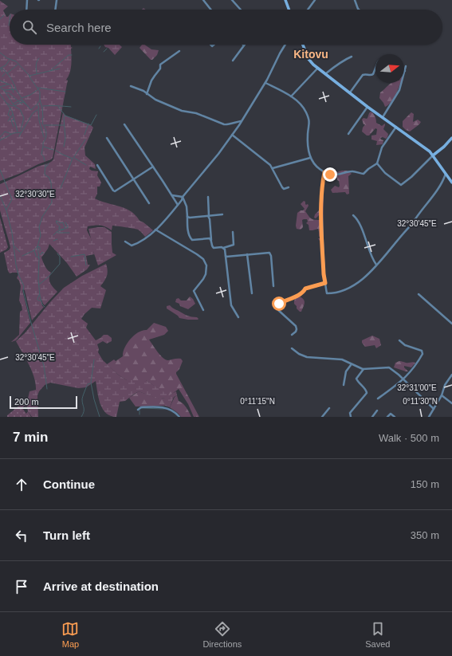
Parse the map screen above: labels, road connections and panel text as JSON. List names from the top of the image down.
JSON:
{
  "districts": ["Kitovu"],
  "scale_bar": "200 m",
  "north": "right",
  "page": {
    "search": "Search here",
    "scale": "200 m",
    "heading": ["7 min", "Walk · 500 m"],
    "list": [
      ["Continue", "150 m"],
      ["Turn left", "350 m"],
      "Arrive at destination"
    ],
    "nav": ["Map", "Directions", "Saved"]
  },
  "coordinates": [
    "32°30'30\"E",
    "32°30'45\"E",
    "32°31'00\"E",
    "0°11'15\"N",
    "0°11'30\"N"
  ]
}
